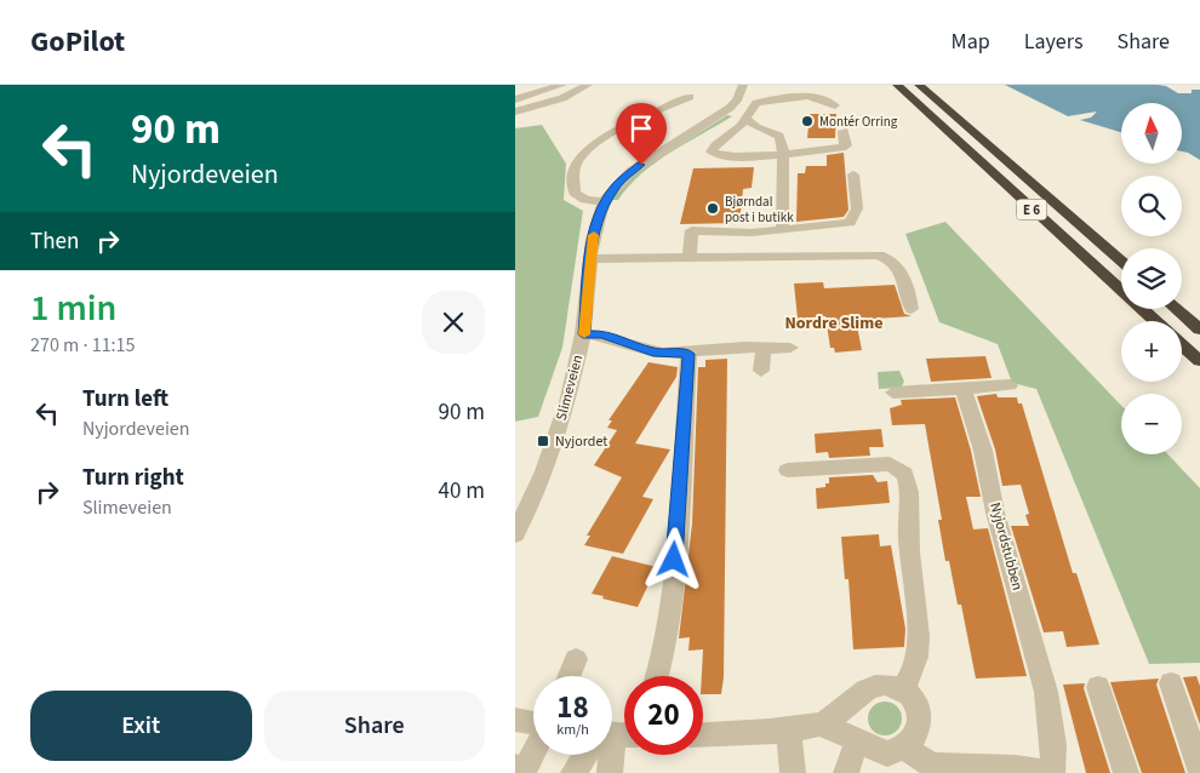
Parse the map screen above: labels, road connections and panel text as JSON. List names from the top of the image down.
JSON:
{
  "streets": {
    "highway": ["E 6"],
    "street": ["Slimeveien", "Nyjordstubben"]
  },
  "districts": ["Nordre Slime"],
  "places": {
    "other": ["Montér Orring", "Bjørndal post i butikk"],
    "transit": ["Nyjordet"]
  },
  "north": "top",
  "page": {
    "header": "GoPilot",
    "nav": ["Map", "Layers", "Share"],
    "turn": ["90 m", "Nyjordeveien"],
    "map_buttons": ["+", "−"],
    "then": "Then",
    "heading": ["1 min", "270 m · 11:15"],
    "list": [
      {
        "name": "Turn left",
        "note": "Nyjordeveien",
        "value": "90 m"
      },
      {
        "name": "Turn right",
        "note": "Slimeveien",
        "value": "40 m"
      }
    ],
    "speed": "18 km/h",
    "limit": "20",
    "buttons": ["Exit", "Share"]
  }
}
